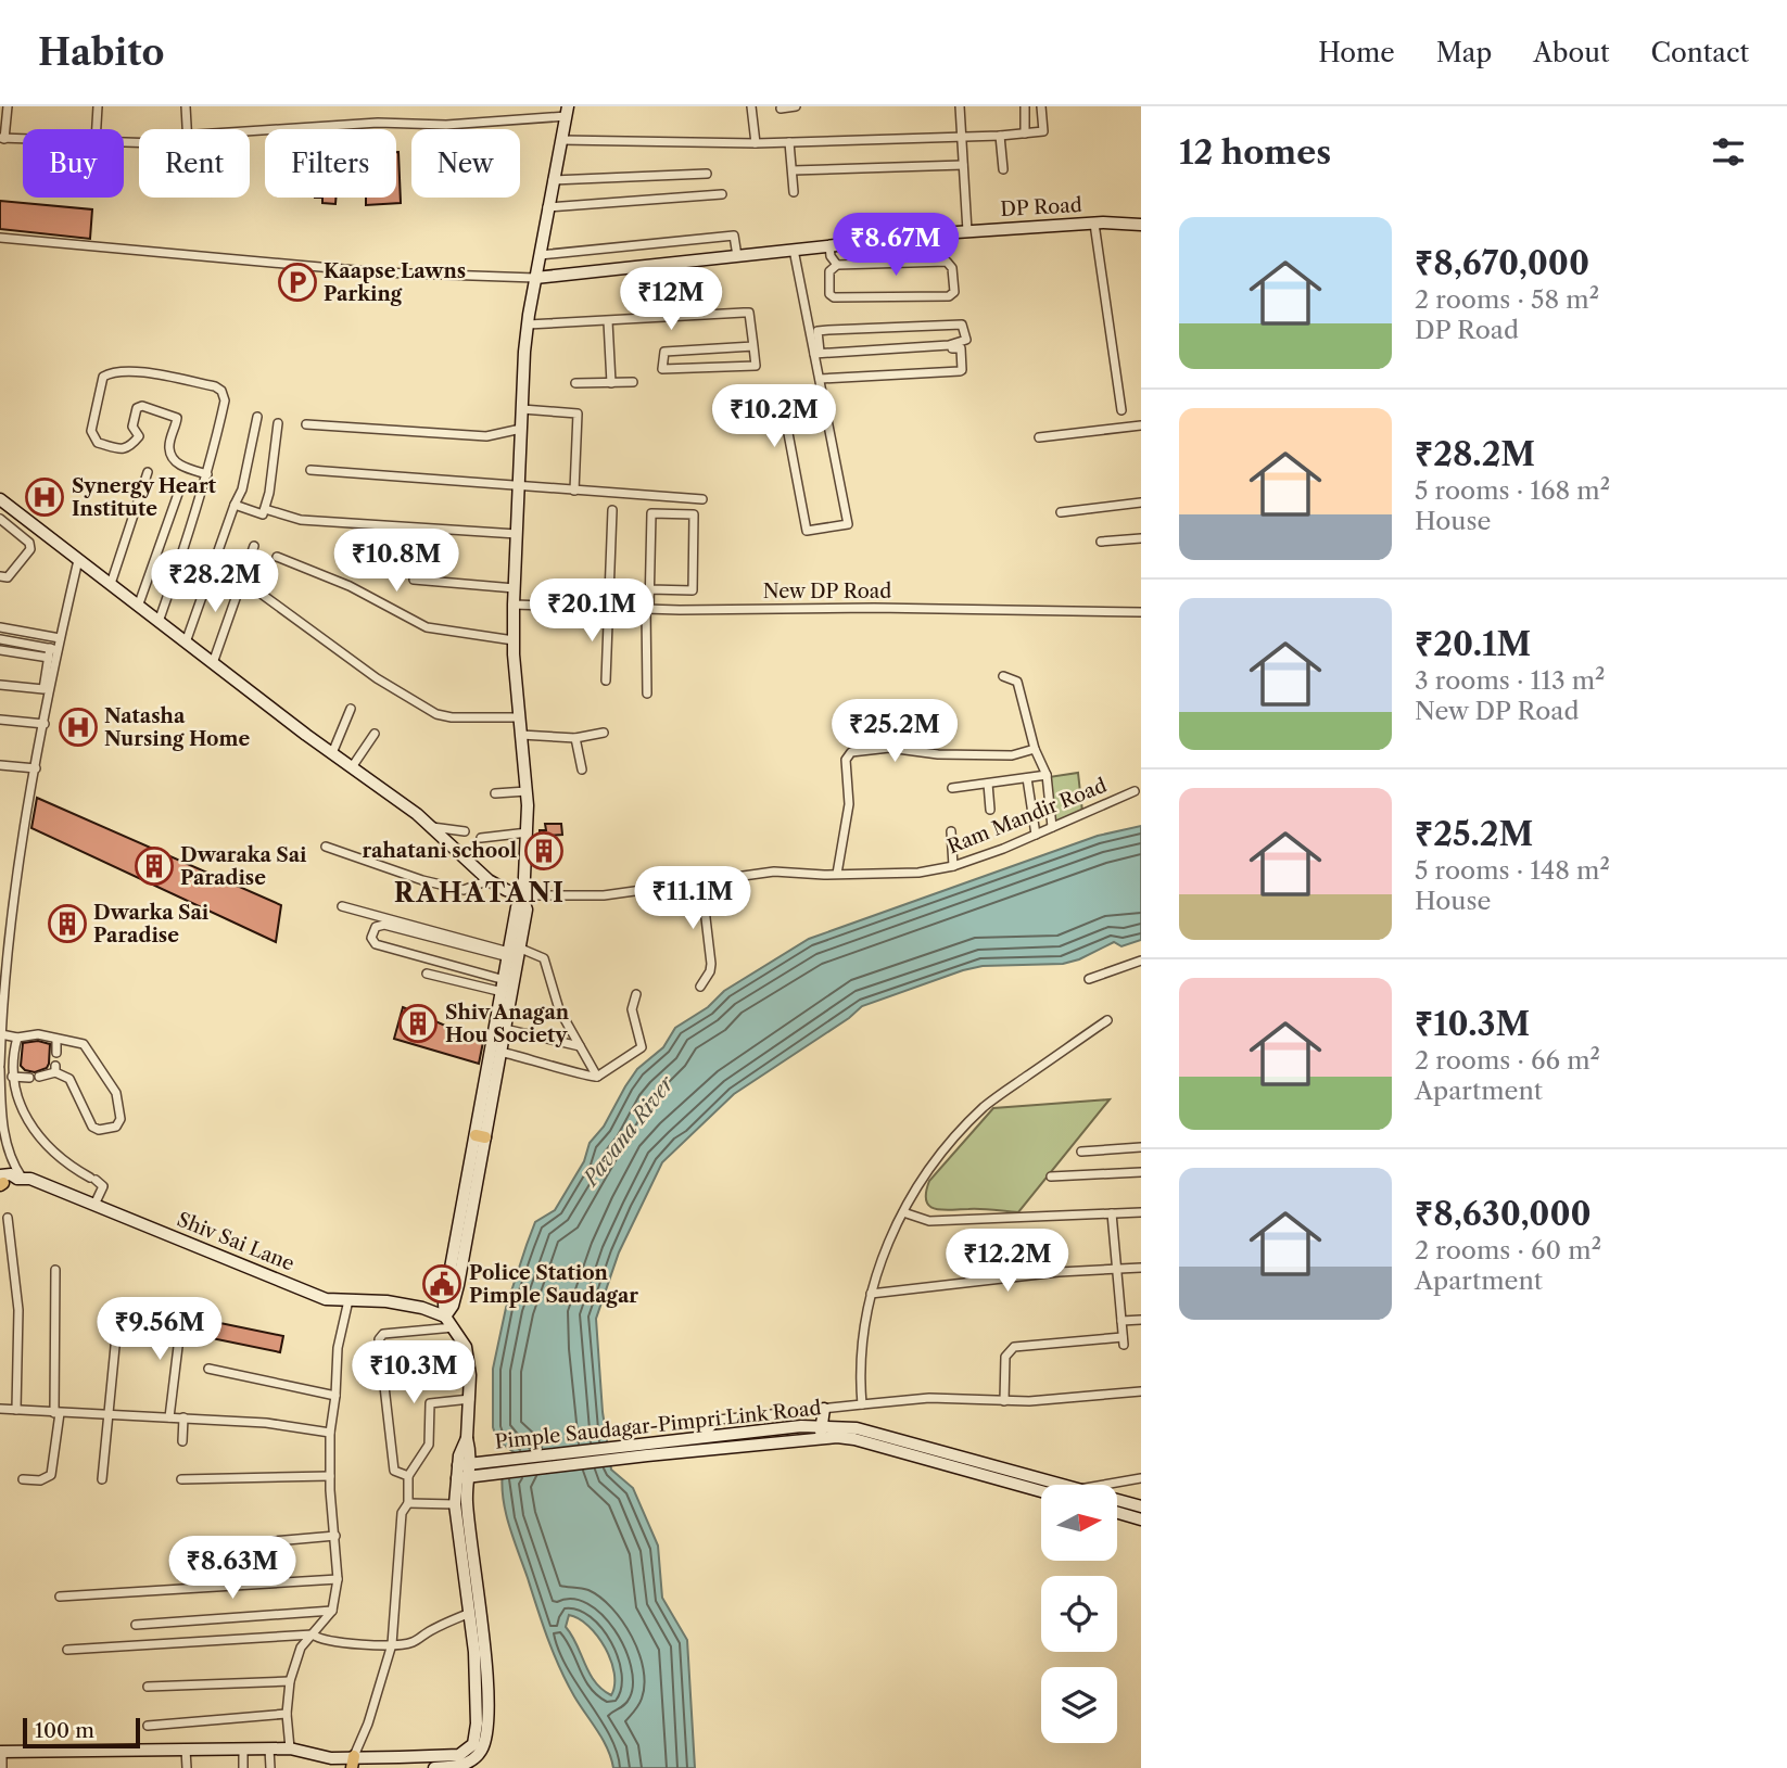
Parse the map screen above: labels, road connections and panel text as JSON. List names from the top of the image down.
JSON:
{
  "streets": {
    "street": [
      "DP Road",
      "New DP Road",
      "Ram Mandir Road",
      "Shiv Sai Lane",
      "Pimple Saudagar-Pimpri Link Road"
    ]
  },
  "districts": ["RAHATANI"],
  "water": ["Pavana River"],
  "places": {
    "parking": ["Kaapse Lawns Parking"],
    "hospital": ["Synergy Heart Institute", "Natasha Nursing Home"],
    "building": [
      "rahatani school",
      "Dwaraka Sai Paradise",
      "Dwarka Sai Paradise",
      "Shiv Anagan Hou Society"
    ],
    "public building": ["Police Station Pimple Saudagar"]
  },
  "scale_bar": "100 m",
  "north": "right",
  "page": {
    "header": "Habito",
    "nav": [
      "Home",
      "Map",
      "About",
      "Contact"
    ],
    "heading": "12 homes",
    "chip": [
      "Buy",
      "Rent",
      "Filters",
      "New"
    ],
    "list": [
      {
        "name": "₹8,670,000",
        "note": "2 rooms · 58 m² · DP Road"
      },
      {
        "name": "₹28.2M",
        "note": "5 rooms · 168 m² · House"
      },
      {
        "name": "₹20.1M",
        "note": "3 rooms · 113 m² · New DP Road"
      },
      {
        "name": "₹25.2M",
        "note": "5 rooms · 148 m² · House"
      },
      {
        "name": "₹10.3M",
        "note": "2 rooms · 66 m² · Apartment"
      },
      {
        "name": "₹8,630,000",
        "note": "2 rooms · 60 m² · Apartment"
      }
    ],
    "price": [
      "₹8.67M",
      "₹12M",
      "₹10.2M",
      "₹10.8M",
      "₹28.2M",
      "₹20.1M",
      "₹25.2M",
      "₹11.1M",
      "₹12.2M",
      "₹9.56M",
      "₹10.3M",
      "₹8.63M"
    ],
    "scale": "100 m"
  }
}
